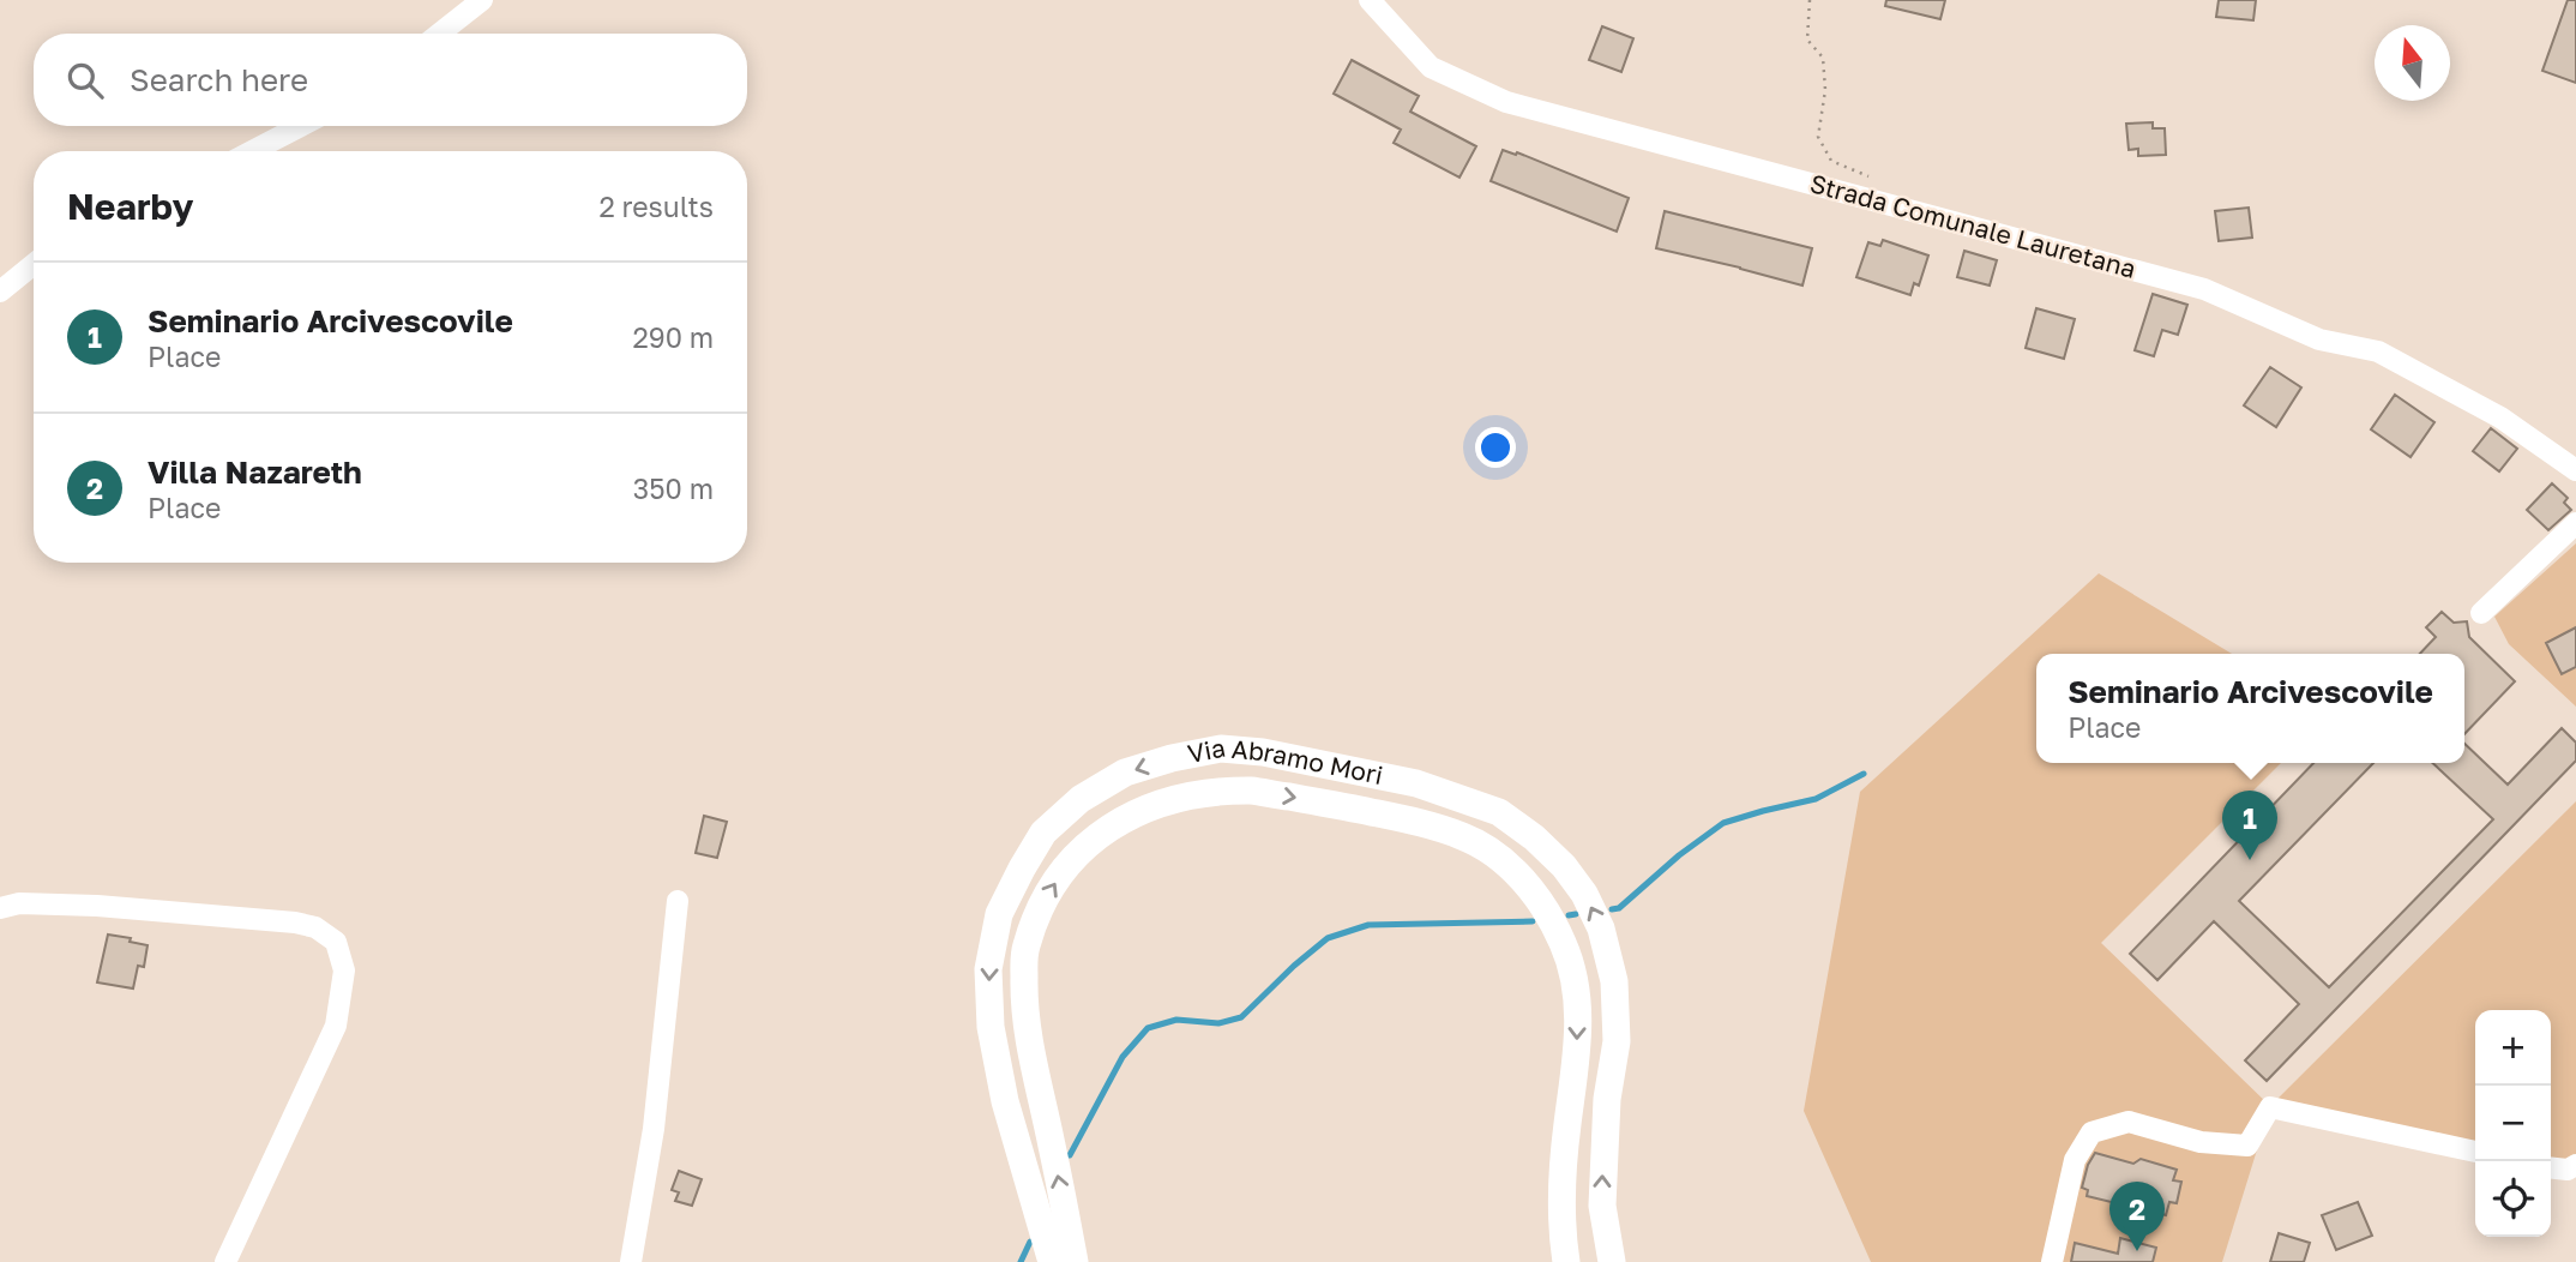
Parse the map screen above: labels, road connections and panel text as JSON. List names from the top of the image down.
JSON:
{
  "streets": {
    "main road": ["Via Abramo Mori"],
    "street": ["Strada Comunale Lauretana"]
  },
  "north": "top",
  "page": {
    "search": "Search here",
    "heading": ["Nearby", "2 results"],
    "list": [
      {
        "mark": "1",
        "name": "Seminario Arcivescovile",
        "note": "Place",
        "value": "290 m"
      },
      {
        "mark": "2",
        "name": "Villa Nazareth",
        "note": "Place",
        "value": "350 m"
      }
    ],
    "popup": ["Seminario Arcivescovile", "Place"],
    "pins": ["1", "2"],
    "map_buttons": ["+", "−"]
  }
}
